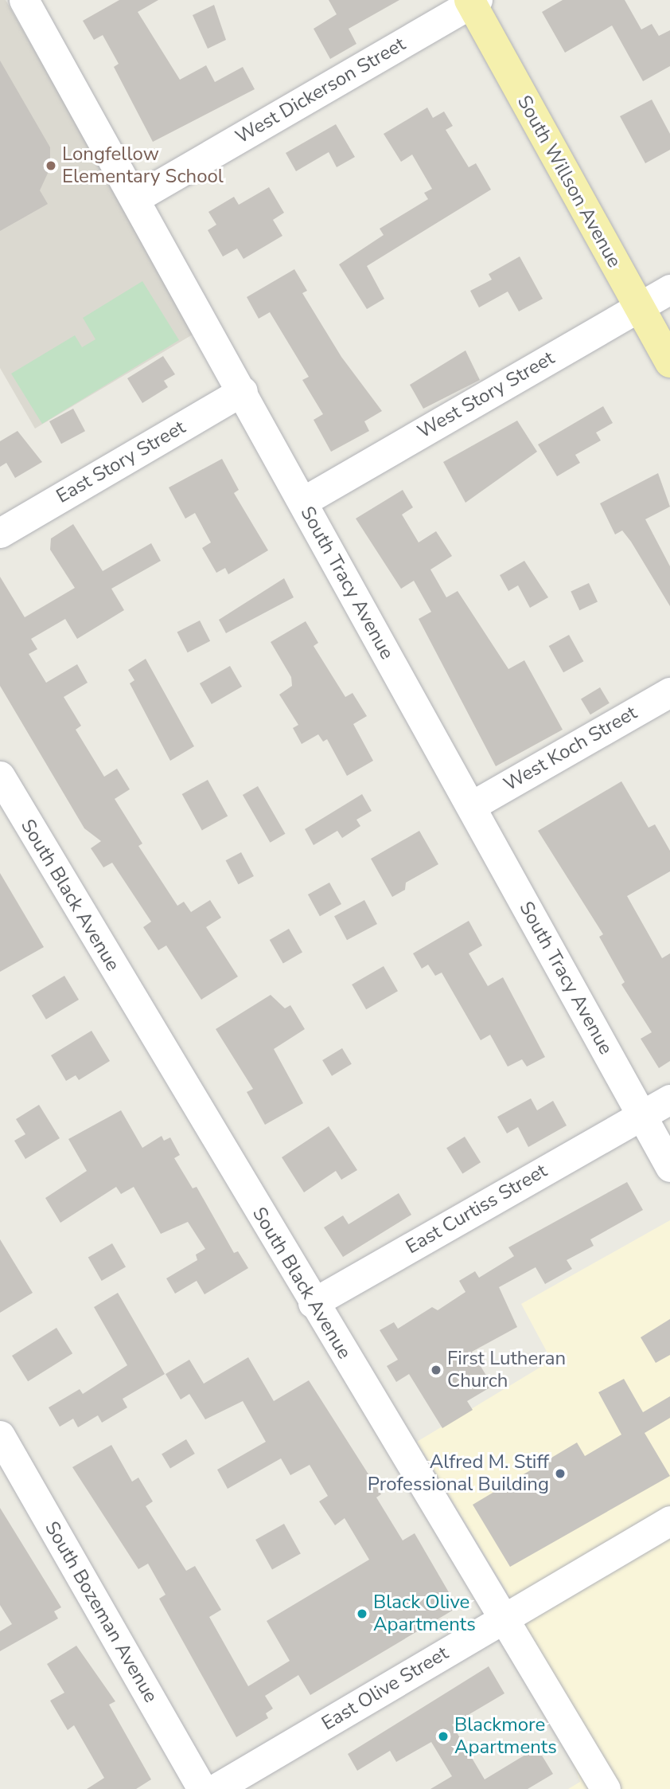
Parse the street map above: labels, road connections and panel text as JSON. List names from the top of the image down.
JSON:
{
  "streets": {
    "main road": ["South Willson Avenue"],
    "street": [
      "West Dickerson Street",
      "West Story Street",
      "East Story Street",
      "South Tracy Avenue",
      "West Koch Street",
      "South Black Avenue",
      "East Curtiss Street",
      "South Bozeman Avenue",
      "East Olive Street"
    ]
  },
  "crossings": [
    ["West Dickerson Street", "South Willson Avenue"],
    ["West Dickerson Street", "South Tracy Avenue"],
    ["South Willson Avenue", "West Story Street"],
    ["West Story Street", "South Tracy Avenue"],
    ["East Story Street", "South Tracy Avenue"],
    ["South Tracy Avenue", "West Koch Street"],
    ["South Tracy Avenue", "East Curtiss Street"],
    ["South Black Avenue", "East Curtiss Street"],
    ["South Black Avenue", "East Olive Street"]
  ],
  "places": [
    "Longfellow Elementary School",
    "First Lutheran Church",
    "Alfred M. Stiff Professional Building",
    "Black Olive Apartments",
    "Blackmore Apartments"
  ]
}
